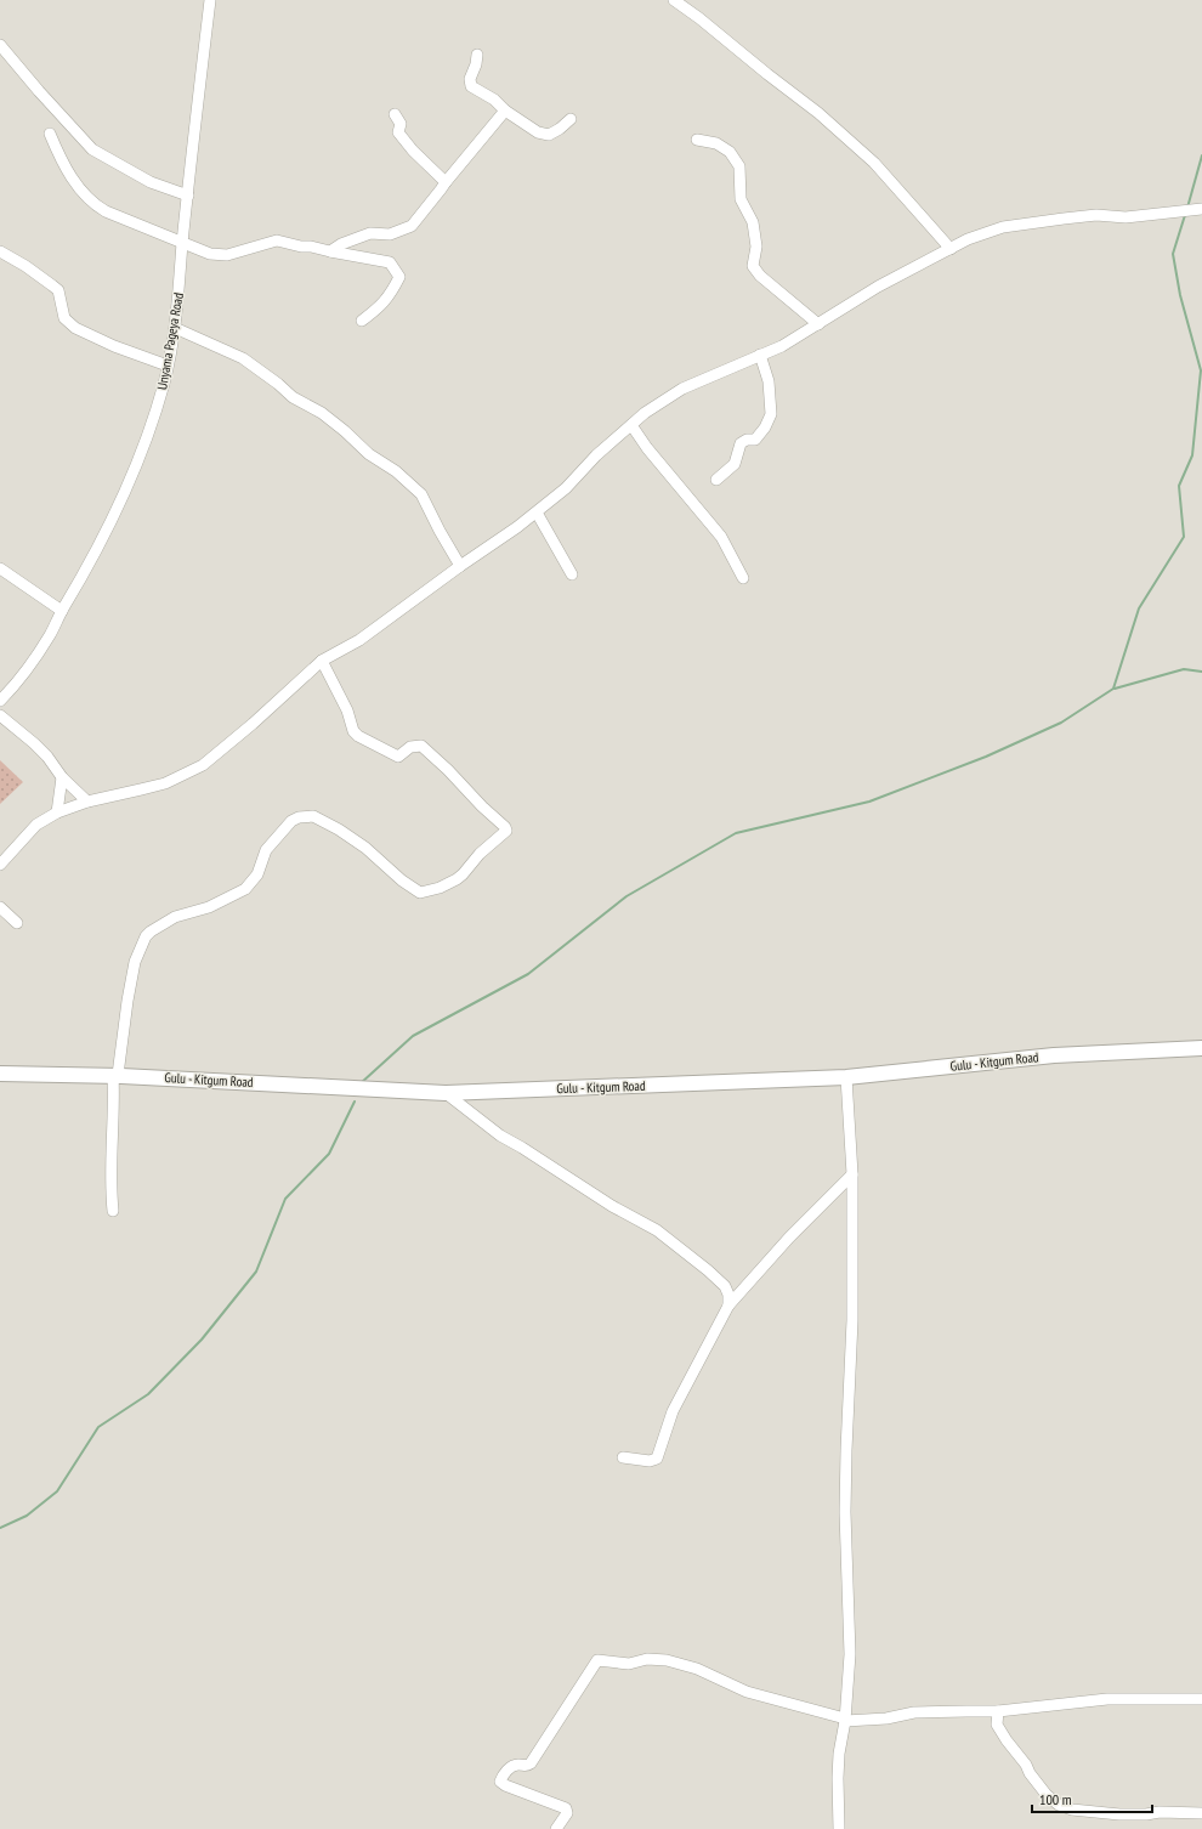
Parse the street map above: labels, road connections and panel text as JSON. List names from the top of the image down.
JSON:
{
  "streets": {
    "main road": ["Gulu - Kitgum Road"],
    "street": ["Unyama Pageya Road"]
  },
  "scale_bar": "100 m"
}
